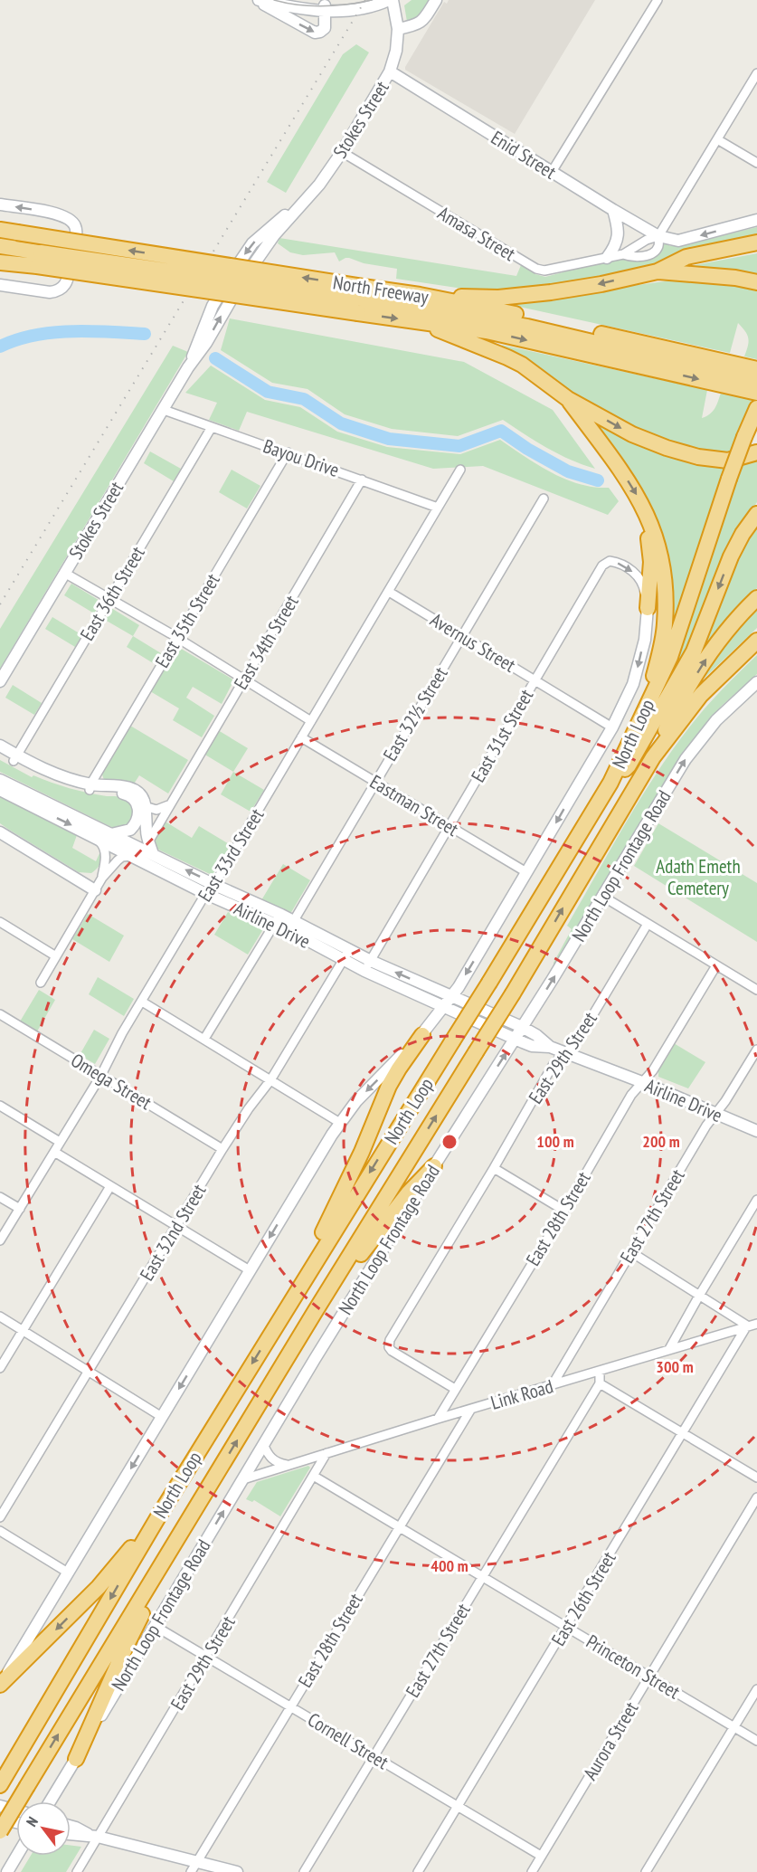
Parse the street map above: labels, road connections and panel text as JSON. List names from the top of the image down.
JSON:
{
  "streets": {
    "highway": ["North Freeway", "North Loop"],
    "main road": [
      "Stokes Street",
      "Enid Street",
      "North Loop Frontage Road",
      "Airline Drive"
    ],
    "street": [
      "Amasa Street",
      "Bayou Drive",
      "East 36th Street",
      "East 35th Street",
      "East 34th Street",
      "Avernus Street",
      "East 32½ Street",
      "East 31st Street",
      "Eastman Street",
      "East 33rd Street",
      "East 29th Street",
      "Omega Street",
      "East 27th Street",
      "East 28th Street",
      "East 32nd Street",
      "Link Road",
      "East 26th Street",
      "Princeton Street",
      "Cornell Street",
      "Aurora Street"
    ]
  },
  "crossings": [
    ["Stokes Street", "Enid Street"],
    ["Stokes Street", "Amasa Street"],
    ["Stokes Street", "Bayou Drive"],
    ["Enid Street", "Amasa Street"],
    ["Bayou Drive", "East 36th Street"],
    ["Bayou Drive", "East 35th Street"],
    ["Bayou Drive", "East 34th Street"],
    ["Bayou Drive", "East 33rd Street"],
    ["Avernus Street", "East 32½ Street"],
    ["Avernus Street", "East 31st Street"],
    ["Avernus Street", "East 33rd Street"],
    ["East 32½ Street", "Eastman Street"],
    ["East 32½ Street", "Airline Drive"],
    ["East 31st Street", "Eastman Street"],
    ["East 31st Street", "Airline Drive"],
    ["Eastman Street", "East 33rd Street"],
    ["East 33rd Street", "Airline Drive"],
    ["East 33rd Street", "Omega Street"],
    ["North Loop Frontage Road", "Airline Drive"],
    ["North Loop Frontage Road", "Link Road"],
    ["North Loop Frontage Road", "Cornell Street"],
    ["Airline Drive", "East 29th Street"],
    ["Airline Drive", "East 27th Street"],
    ["Airline Drive", "East 28th Street"],
    ["Airline Drive", "East 32nd Street"],
    ["East 29th Street", "East 28th Street"],
    ["East 29th Street", "Link Road"],
    ["East 29th Street", "Princeton Street"],
    ["East 29th Street", "Cornell Street"],
    ["Omega Street", "East 32nd Street"],
    ["East 27th Street", "Link Road"],
    ["East 27th Street", "Princeton Street"],
    ["East 27th Street", "Cornell Street"],
    ["East 28th Street", "Link Road"],
    ["East 28th Street", "Princeton Street"],
    ["East 28th Street", "Cornell Street"],
    ["Link Road", "East 26th Street"],
    ["East 26th Street", "Princeton Street"],
    ["East 26th Street", "Cornell Street"],
    ["Princeton Street", "Aurora Street"],
    ["Cornell Street", "Aurora Street"]
  ],
  "parks": ["Adath Emeth Cemetery"],
  "north": "top left",
  "rings": [
    "100 m",
    "200 m",
    "300 m",
    "400 m"
  ]
}
